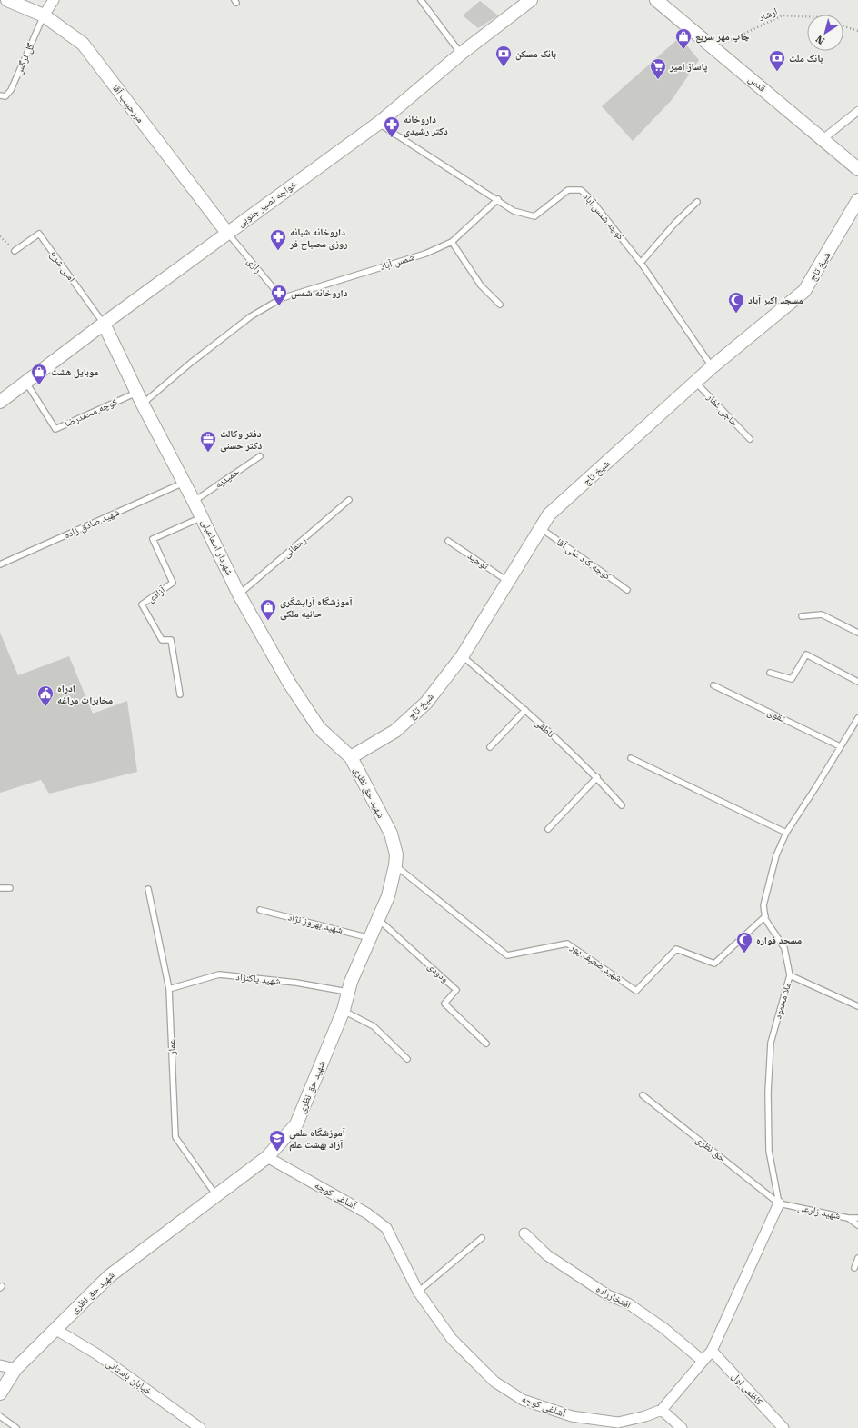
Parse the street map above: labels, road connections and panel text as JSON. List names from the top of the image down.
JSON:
{
  "streets": {
    "street": [
      "قدس",
      "میرحبیب آقا",
      "خواجه نصیر جنوبی",
      "شیخ تاج",
      "شهردار اسماعیلی",
      "شهید حق نظری",
      "آشاغی کوچه",
      "افتخارزاده",
      "خیابان باستانی",
      "کاظمی اول"
    ],
    "lane": [
      "گل نرگس",
      "کوچه شمس آباد",
      "شمس آباد",
      "رازی",
      "امین شرع",
      "حاجی غفار",
      "کوچه محمدرضا",
      "حمیدیه",
      "شهید صادق زاده",
      "رحمانی",
      "کوچه کرد علی آقا",
      "توحید",
      "آزادی",
      "تقوی",
      "ناطقی",
      "شهید بهروز نژاد",
      "شهید ضعیف پور",
      "ودودی",
      "شهید پاکنژاد",
      "ملا محمود",
      "عمار",
      "حق نظری",
      "شهید زارعی"
    ],
    "path": ["ارشاد"]
  },
  "crossings": [
    ["ارشاد", "قدس"],
    ["گل نرگس", "میرحبیب آقا"],
    ["میرحبیب آقا", "خواجه نصیر جنوبی"],
    ["میرحبیب آقا", "رازی"],
    ["خواجه نصیر جنوبی", "کوچه شمس آباد"],
    ["خواجه نصیر جنوبی", "رازی"],
    ["خواجه نصیر جنوبی", "امین شرع"],
    ["خواجه نصیر جنوبی", "کوچه محمدرضا"],
    ["خواجه نصیر جنوبی", "شهردار اسماعیلی"],
    ["کوچه شمس آباد", "شمس آباد"],
    ["کوچه شمس آباد", "شیخ تاج"],
    ["شمس آباد", "رازی"],
    ["شمس آباد", "شهردار اسماعیلی"],
    ["امین شرع", "شهردار اسماعیلی"],
    ["شیخ تاج", "حاجی غفار"],
    ["شیخ تاج", "شهردار اسماعیلی"],
    ["شیخ تاج", "کوچه کرد علی آقا"],
    ["شیخ تاج", "توحید"],
    ["شیخ تاج", "ناطقی"],
    ["شیخ تاج", "شهید حق نظری"],
    ["کوچه محمدرضا", "شهردار اسماعیلی"],
    ["حمیدیه", "شهردار اسماعیلی"],
    ["شهید صادق زاده", "شهردار اسماعیلی"],
    ["شهردار اسماعیلی", "رحمانی"],
    ["شهردار اسماعیلی", "آزادی"],
    ["شهردار اسماعیلی", "شهید حق نظری"],
    ["تقوی", "ملا محمود"],
    ["شهید حق نظری", "شهید بهروز نژاد"],
    ["شهید حق نظری", "شهید ضعیف پور"],
    ["شهید حق نظری", "ودودی"],
    ["شهید حق نظری", "شهید پاکنژاد"],
    ["شهید حق نظری", "عمار"],
    ["شهید حق نظری", "آشاغی کوچه"],
    ["شهید حق نظری", "خیابان باستانی"],
    ["شهید ضعیف پور", "ملا محمود"],
    ["شهید پاکنژاد", "عمار"],
    ["ملا محمود", "حق نظری"],
    ["ملا محمود", "آشاغی کوچه"],
    ["ملا محمود", "شهید زارعی"],
    ["حق نظری", "آشاغی کوچه"],
    ["حق نظری", "شهید زارعی"],
    ["آشاغی کوچه", "شهید زارعی"],
    ["آشاغی کوچه", "افتخارزاده"],
    ["آشاغی کوچه", "کاظمی اول"]
  ],
  "places": {
    "shop": ["چاپ مهر سریع", "موبایل هشت", "آموزشگاه آرایشگری حانیه ملکی"],
    "bank": ["بانک مسکن", "بانک ملت"],
    "supermarket": ["پاساژ امیر"],
    "pharmacy": ["داروخانه دکتر رشیدی", "داروخانه شبانه روزی مصباح فر", "داروخانه شمس"],
    "mosque": ["مسجد اکبر آباد", "مسجد فواره"],
    "office": ["دفتر وکالت دکتر حسنی"],
    "public building": ["ادراه مخابرات مراغه"],
    "school or university": ["آموزشگاه علمی آزاد بهشت علم"]
  },
  "north": "bottom left"
}
